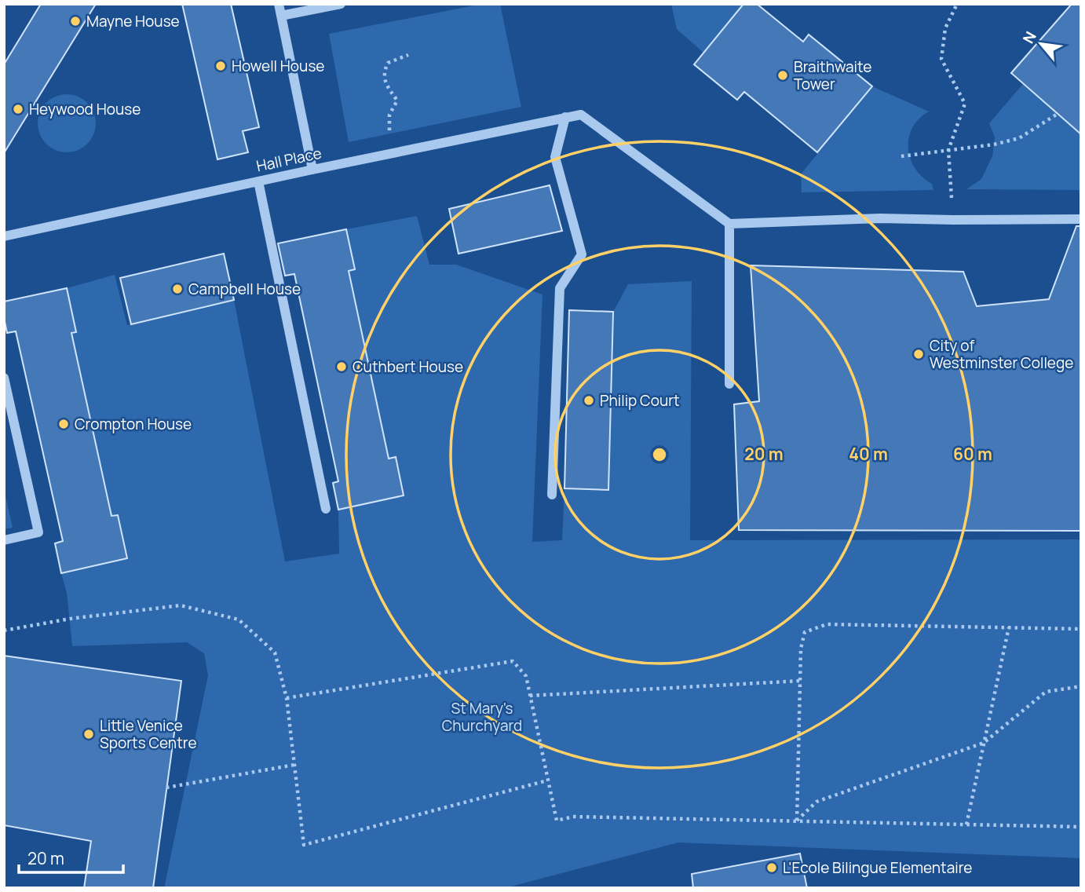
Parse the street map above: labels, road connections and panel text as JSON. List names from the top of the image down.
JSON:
{
  "streets": {
    "street": ["Hall Place"]
  },
  "parks": ["St Mary's Churchyard"],
  "places": [
    "Mayne House",
    "Howell House",
    "Braithwaite Tower",
    "Heywood House",
    "Campbell House",
    "City of Westminster College",
    "Cuthbert House",
    "Philip Court",
    "Crompton House",
    "Little Venice Sports Centre",
    "L'Ecole Bilingue Elementaire"
  ],
  "scale_bar": "20 m",
  "north": "top left",
  "rings": ["20 m", "40 m", "60 m"]
}
